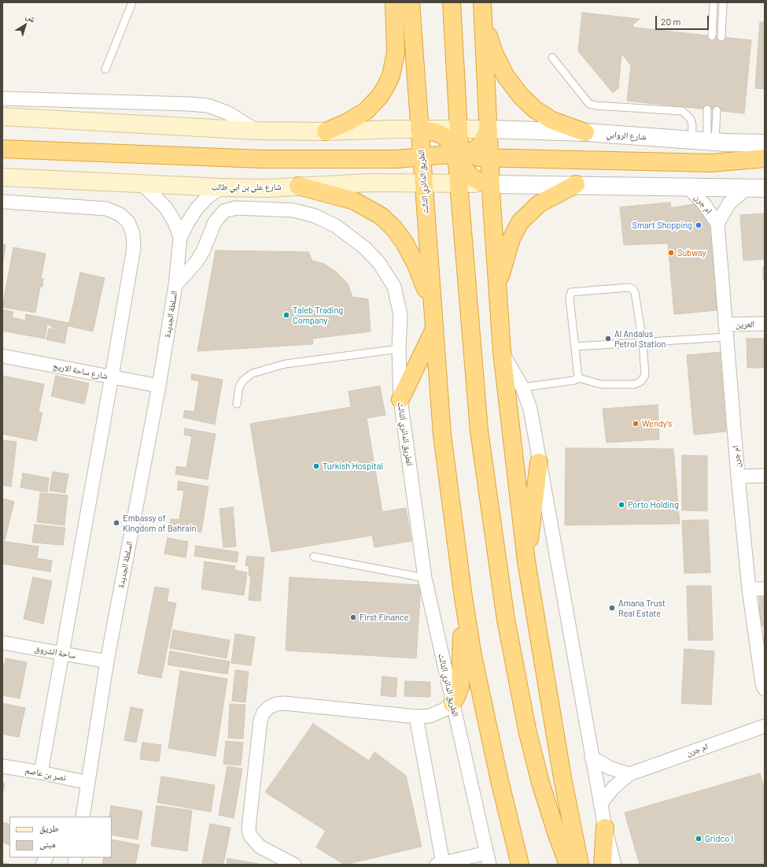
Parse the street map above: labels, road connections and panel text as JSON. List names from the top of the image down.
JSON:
{
  "streets": {
    "highway": ["الطريق الدائري الثالث"],
    "main road": ["شارع علي بن ابي طالب"],
    "street": [
      "شارع الروابي",
      "ام جرن",
      "السلطة الجديدة",
      "العرين",
      "شارع ساحة الاريج",
      "ساحة الشروق",
      "نصر بن عاصم"
    ]
  },
  "crossings": [
    ["الطريق الدائري الثالث", "شارع علي بن ابي طالب"],
    ["الطريق الدائري الثالث", "السلطة الجديدة"],
    ["شارع علي بن ابي طالب", "السلطة الجديدة"],
    ["ام جرن", "العرين"],
    ["السلطة الجديدة", "شارع ساحة الاريج"],
    ["السلطة الجديدة", "ساحة الشروق"],
    ["السلطة الجديدة", "نصر بن عاصم"]
  ],
  "places": [
    "Smart Shopping",
    "Subway",
    "Taleb Trading Company",
    "Al Andalus Petrol Station",
    "Wendy's",
    "Turkish Hospital",
    "Porto Holding",
    "Embassy of Kingdom of Bahrain",
    "Amana Trust Real Estate",
    "First Finance",
    "Gridco I"
  ],
  "legend": ["طريق", "مبنى"],
  "scale_bar": "20 m",
  "north": "top right"
}
